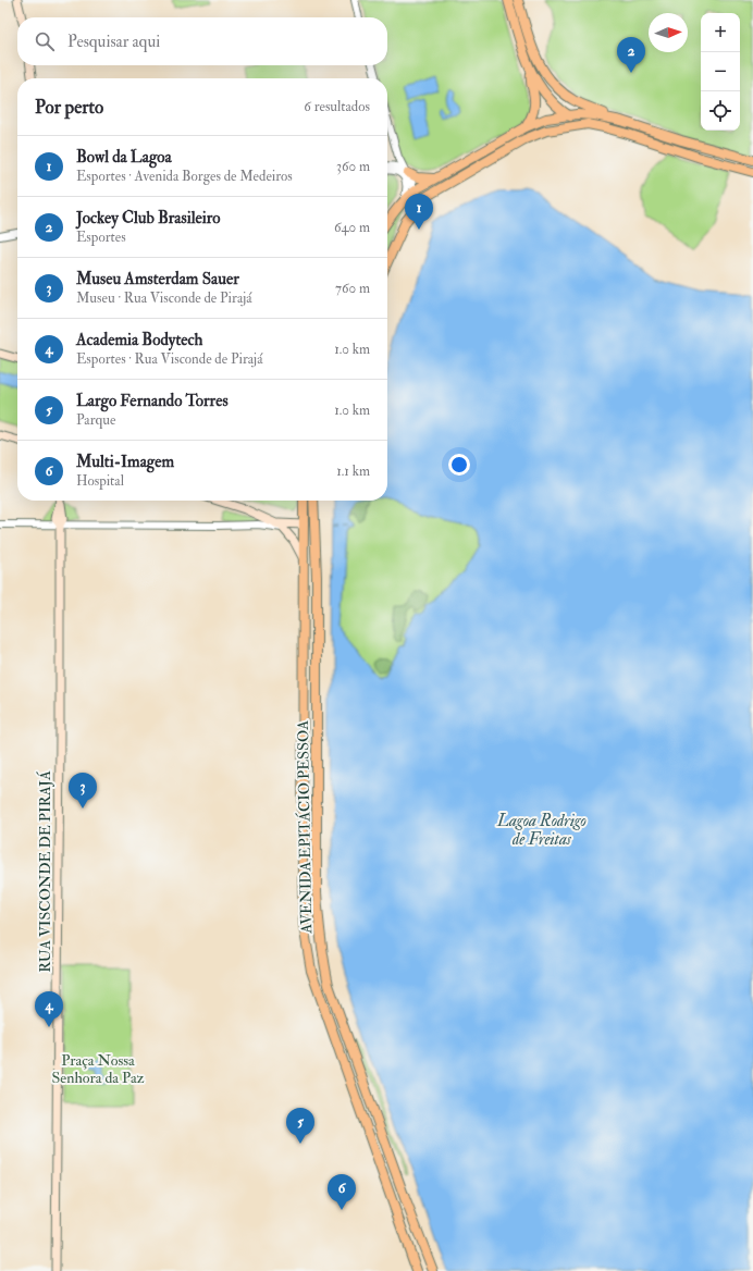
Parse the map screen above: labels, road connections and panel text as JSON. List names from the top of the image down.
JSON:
{
  "streets": {
    "highway": ["AVENIDA EPITÁCIO PESSOA"],
    "main road": ["RUA VISCONDE DE PIRAJÁ"]
  },
  "water": ["Lagoa Rodrigo de Freitas"],
  "parks": ["Praça Nossa Senhora da Paz"],
  "north": "right",
  "page": {
    "map_buttons": ["+", "−"],
    "search": "Pesquisar aqui",
    "pins": [
      "2",
      "1",
      "3",
      "4",
      "5",
      "6"
    ],
    "heading": ["Por perto", "6 resultados"],
    "list": [
      {
        "mark": "1",
        "name": "Bowl da Lagoa",
        "note": "Esportes · Avenida Borges de Medeiros",
        "value": "360 m"
      },
      {
        "mark": "2",
        "name": "Jockey Club Brasileiro",
        "note": "Esportes",
        "value": "640 m"
      },
      {
        "mark": "3",
        "name": "Museu Amsterdam Sauer",
        "note": "Museu · Rua Visconde de Pirajá",
        "value": "760 m"
      },
      {
        "mark": "4",
        "name": "Academia Bodytech",
        "note": "Esportes · Rua Visconde de Pirajá",
        "value": "1.0 km"
      },
      {
        "mark": "5",
        "name": "Largo Fernando Torres",
        "note": "Parque",
        "value": "1.0 km"
      },
      {
        "mark": "6",
        "name": "Multi-Imagem",
        "note": "Hospital",
        "value": "1.1 km"
      }
    ]
  }
}
